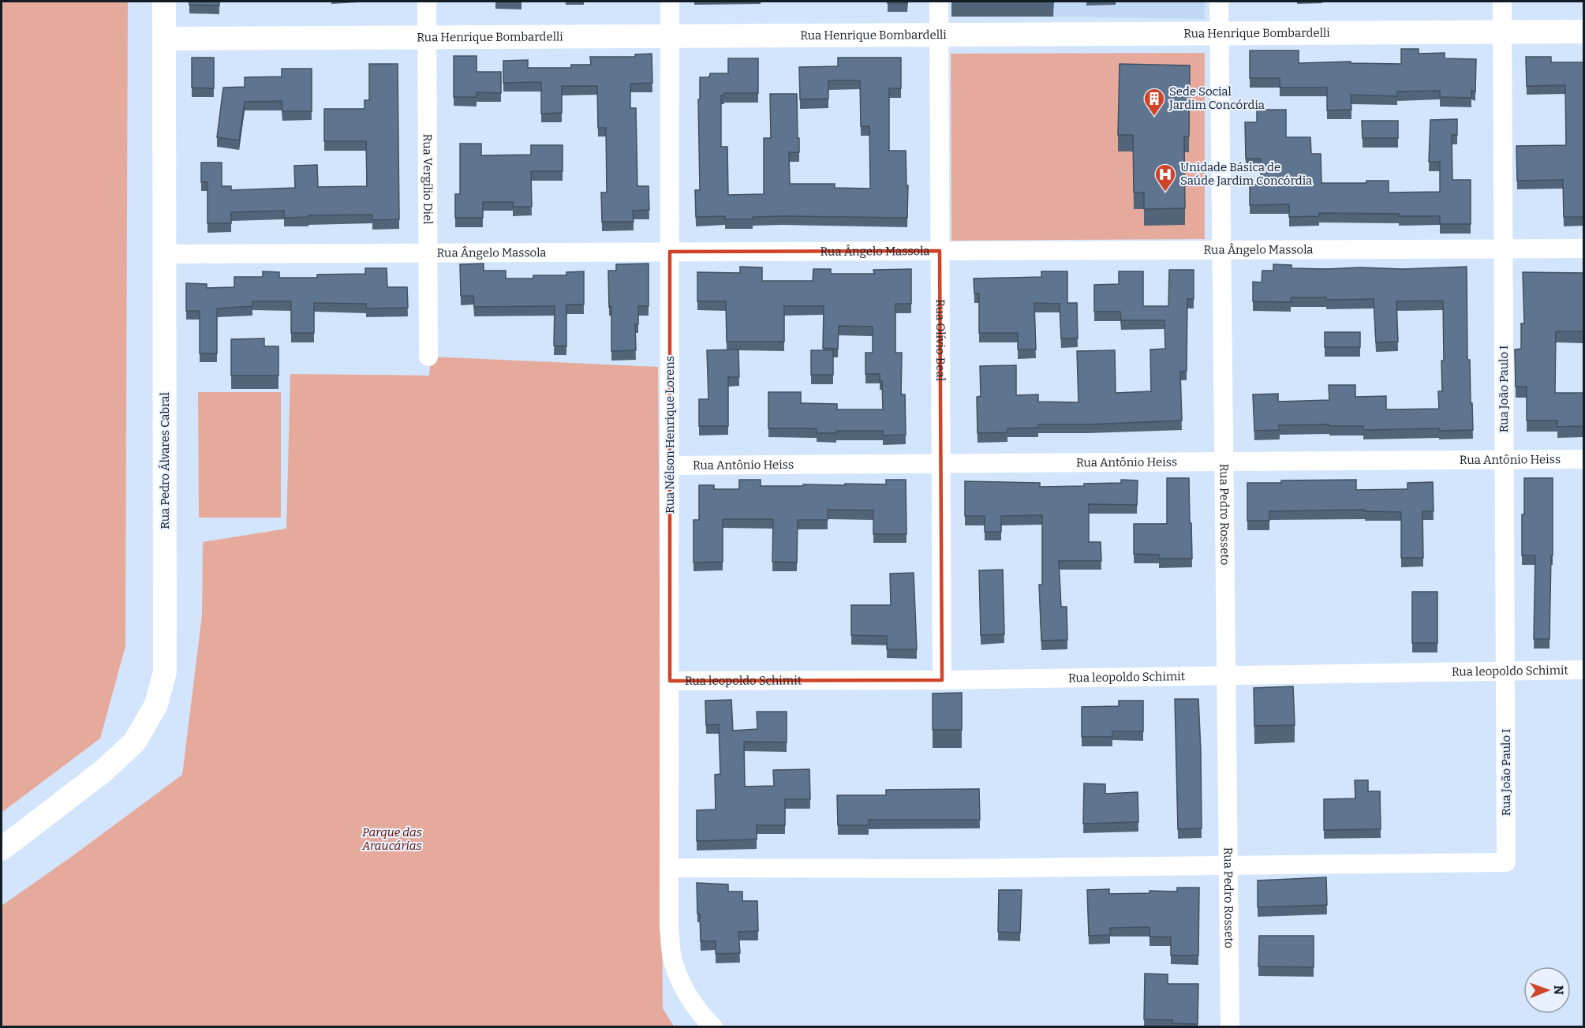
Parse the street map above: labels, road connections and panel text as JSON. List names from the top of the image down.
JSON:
{
  "streets": {
    "street": [
      "Rua Henrique Bombardelli",
      "Rua Vergílio Diel",
      "Rua Ângelo Massola",
      "Rua Olívio Beal",
      "Rua João Paulo I",
      "Rua Nélson Henrique Lorens",
      "Rua Antônio Heiss",
      "Rua Pedro Álvares Cabral",
      "Rua Pedro Rosseto",
      "Rua leopoldo Schimit"
    ]
  },
  "crossings": [
    ["Rua Henrique Bombardelli", "Rua Vergílio Diel"],
    ["Rua Henrique Bombardelli", "Rua Olívio Beal"],
    ["Rua Henrique Bombardelli", "Rua João Paulo I"],
    ["Rua Henrique Bombardelli", "Rua Nélson Henrique Lorens"],
    ["Rua Henrique Bombardelli", "Rua Pedro Álvares Cabral"],
    ["Rua Henrique Bombardelli", "Rua Pedro Rosseto"],
    ["Rua Vergílio Diel", "Rua Ângelo Massola"],
    ["Rua Ângelo Massola", "Rua Olívio Beal"],
    ["Rua Ângelo Massola", "Rua João Paulo I"],
    ["Rua Ângelo Massola", "Rua Nélson Henrique Lorens"],
    ["Rua Ângelo Massola", "Rua Pedro Álvares Cabral"],
    ["Rua Ângelo Massola", "Rua Pedro Rosseto"],
    ["Rua Olívio Beal", "Rua Antônio Heiss"],
    ["Rua Olívio Beal", "Rua leopoldo Schimit"],
    ["Rua João Paulo I", "Rua Antônio Heiss"],
    ["Rua João Paulo I", "Rua Pedro Rosseto"],
    ["Rua João Paulo I", "Rua leopoldo Schimit"],
    ["Rua Nélson Henrique Lorens", "Rua Antônio Heiss"],
    ["Rua Nélson Henrique Lorens", "Rua leopoldo Schimit"],
    ["Rua Antônio Heiss", "Rua Pedro Rosseto"],
    ["Rua Pedro Rosseto", "Rua leopoldo Schimit"]
  ],
  "parks": ["Parque das Araucárias"],
  "places": {
    "building": ["Sede Social Jardim Concórdia"],
    "hospital": ["Unidade Básica de Saúde Jardim Concórdia"]
  },
  "north": "right"
}
